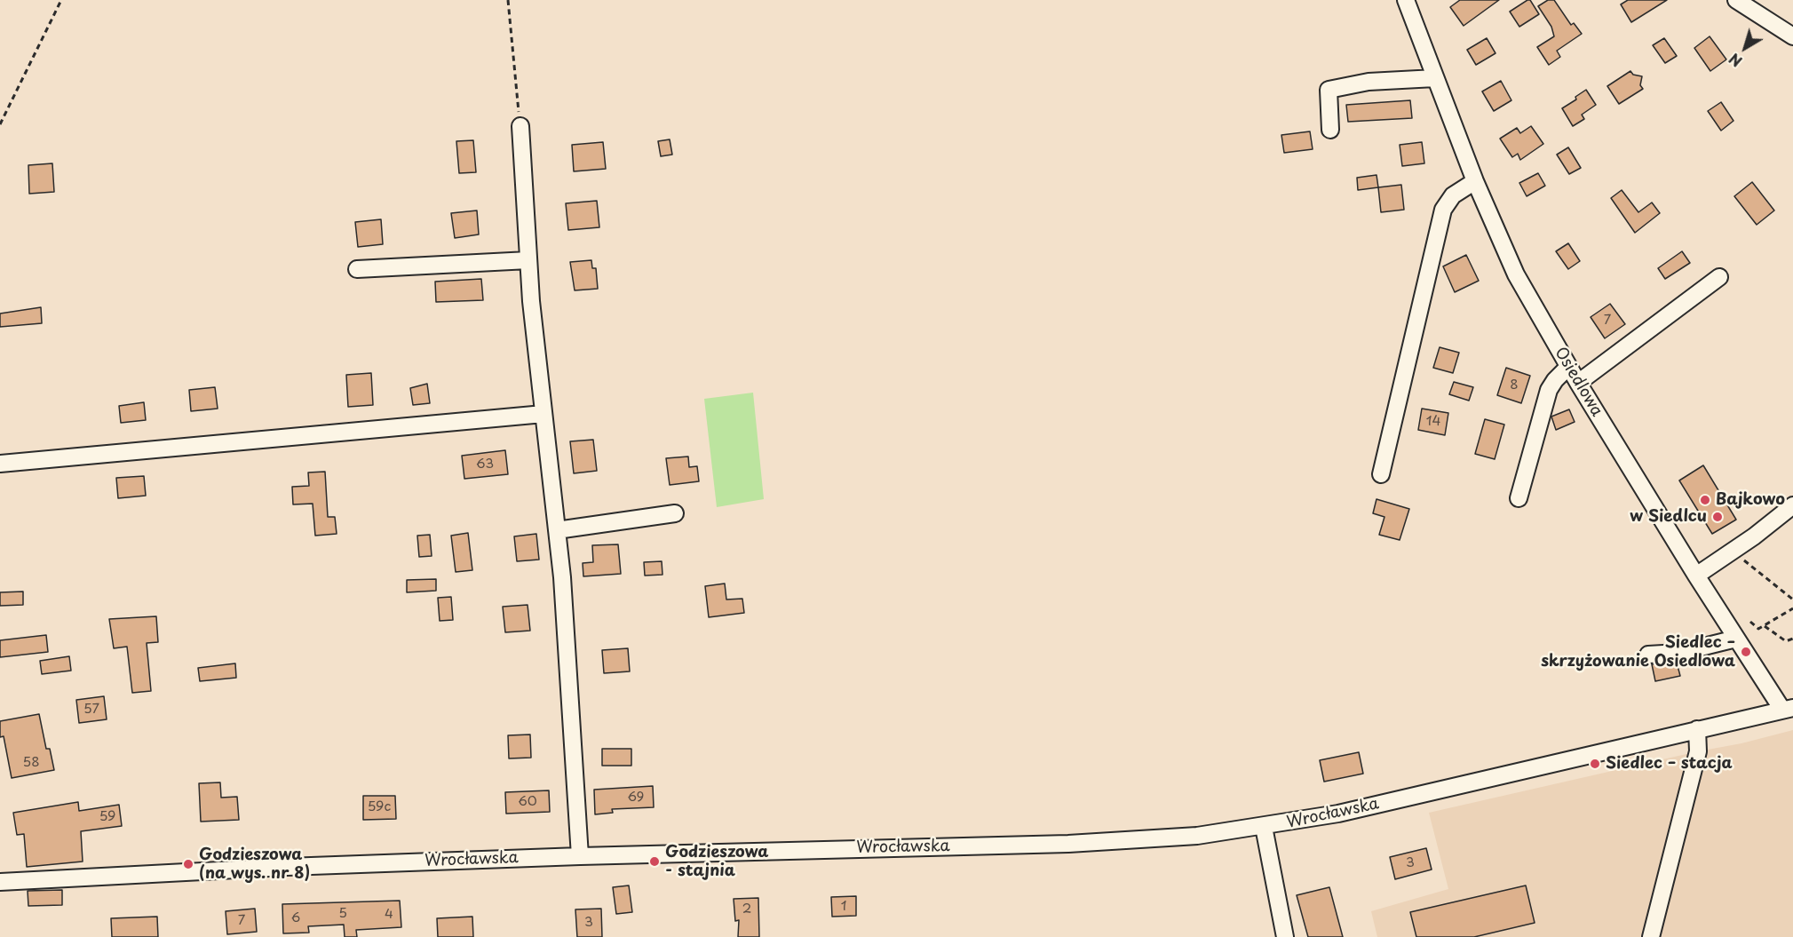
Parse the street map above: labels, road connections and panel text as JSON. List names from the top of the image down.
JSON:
{
  "streets": {
    "street": ["Osiedlowa", "Wrocławska"]
  },
  "crossings": [
    ["Osiedlowa", "Wrocławska"]
  ],
  "places": [
    "Bajkowo",
    "w Siedlcu",
    "Siedlec – skrzyżowanie Osiedlowa",
    "Siedlec – stacja",
    "Godzieszowa - stajnia",
    "Godzieszowa (na wys. nr 8)"
  ],
  "house_numbers": [
    "7",
    "8",
    "14",
    "63",
    "57",
    "58",
    "69",
    "60",
    "59c",
    "59",
    "3",
    "1",
    "2",
    "5",
    "4",
    "6",
    "7",
    "3"
  ],
  "north": "bottom left"
}
